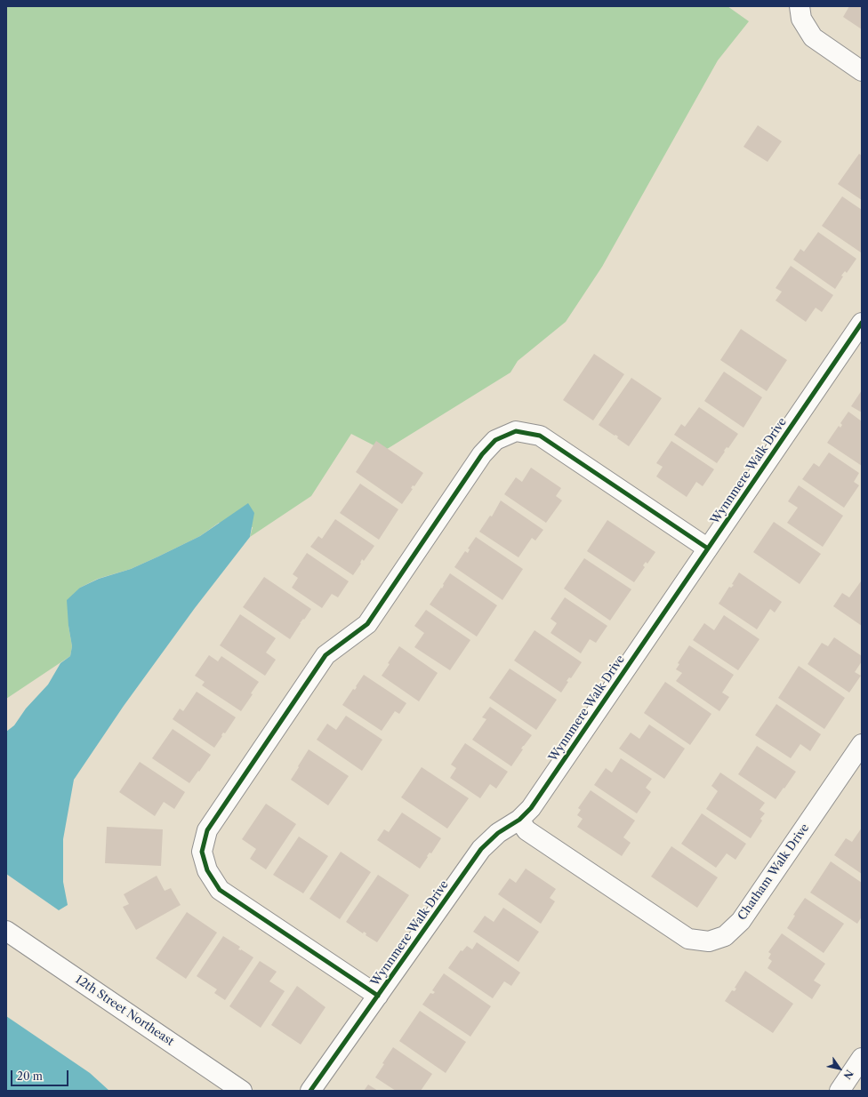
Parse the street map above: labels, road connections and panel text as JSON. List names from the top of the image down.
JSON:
{
  "streets": {
    "street": ["Wynnmere Walk Drive", "Chatham Walk Drive", "12th Street Northeast"]
  },
  "crossings": [
    ["Wynnmere Walk Drive", "Chatham Walk Drive"]
  ],
  "scale_bar": "20 m",
  "north": "bottom right"
}
